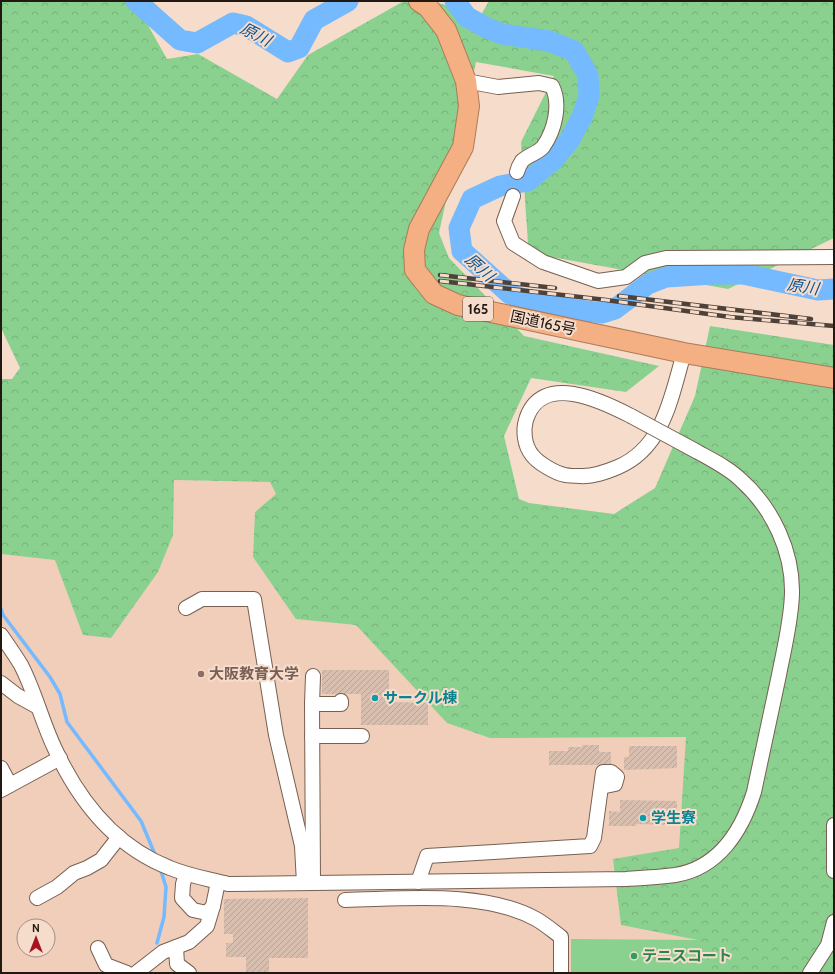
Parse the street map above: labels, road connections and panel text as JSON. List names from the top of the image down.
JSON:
{
  "streets": {
    "highway": ["165", "国道165号"]
  },
  "water": ["原川"],
  "places": [
    "大阪教育大学",
    "サークル棟",
    "学生寮",
    "テニスコート"
  ],
  "north": "top"
}
